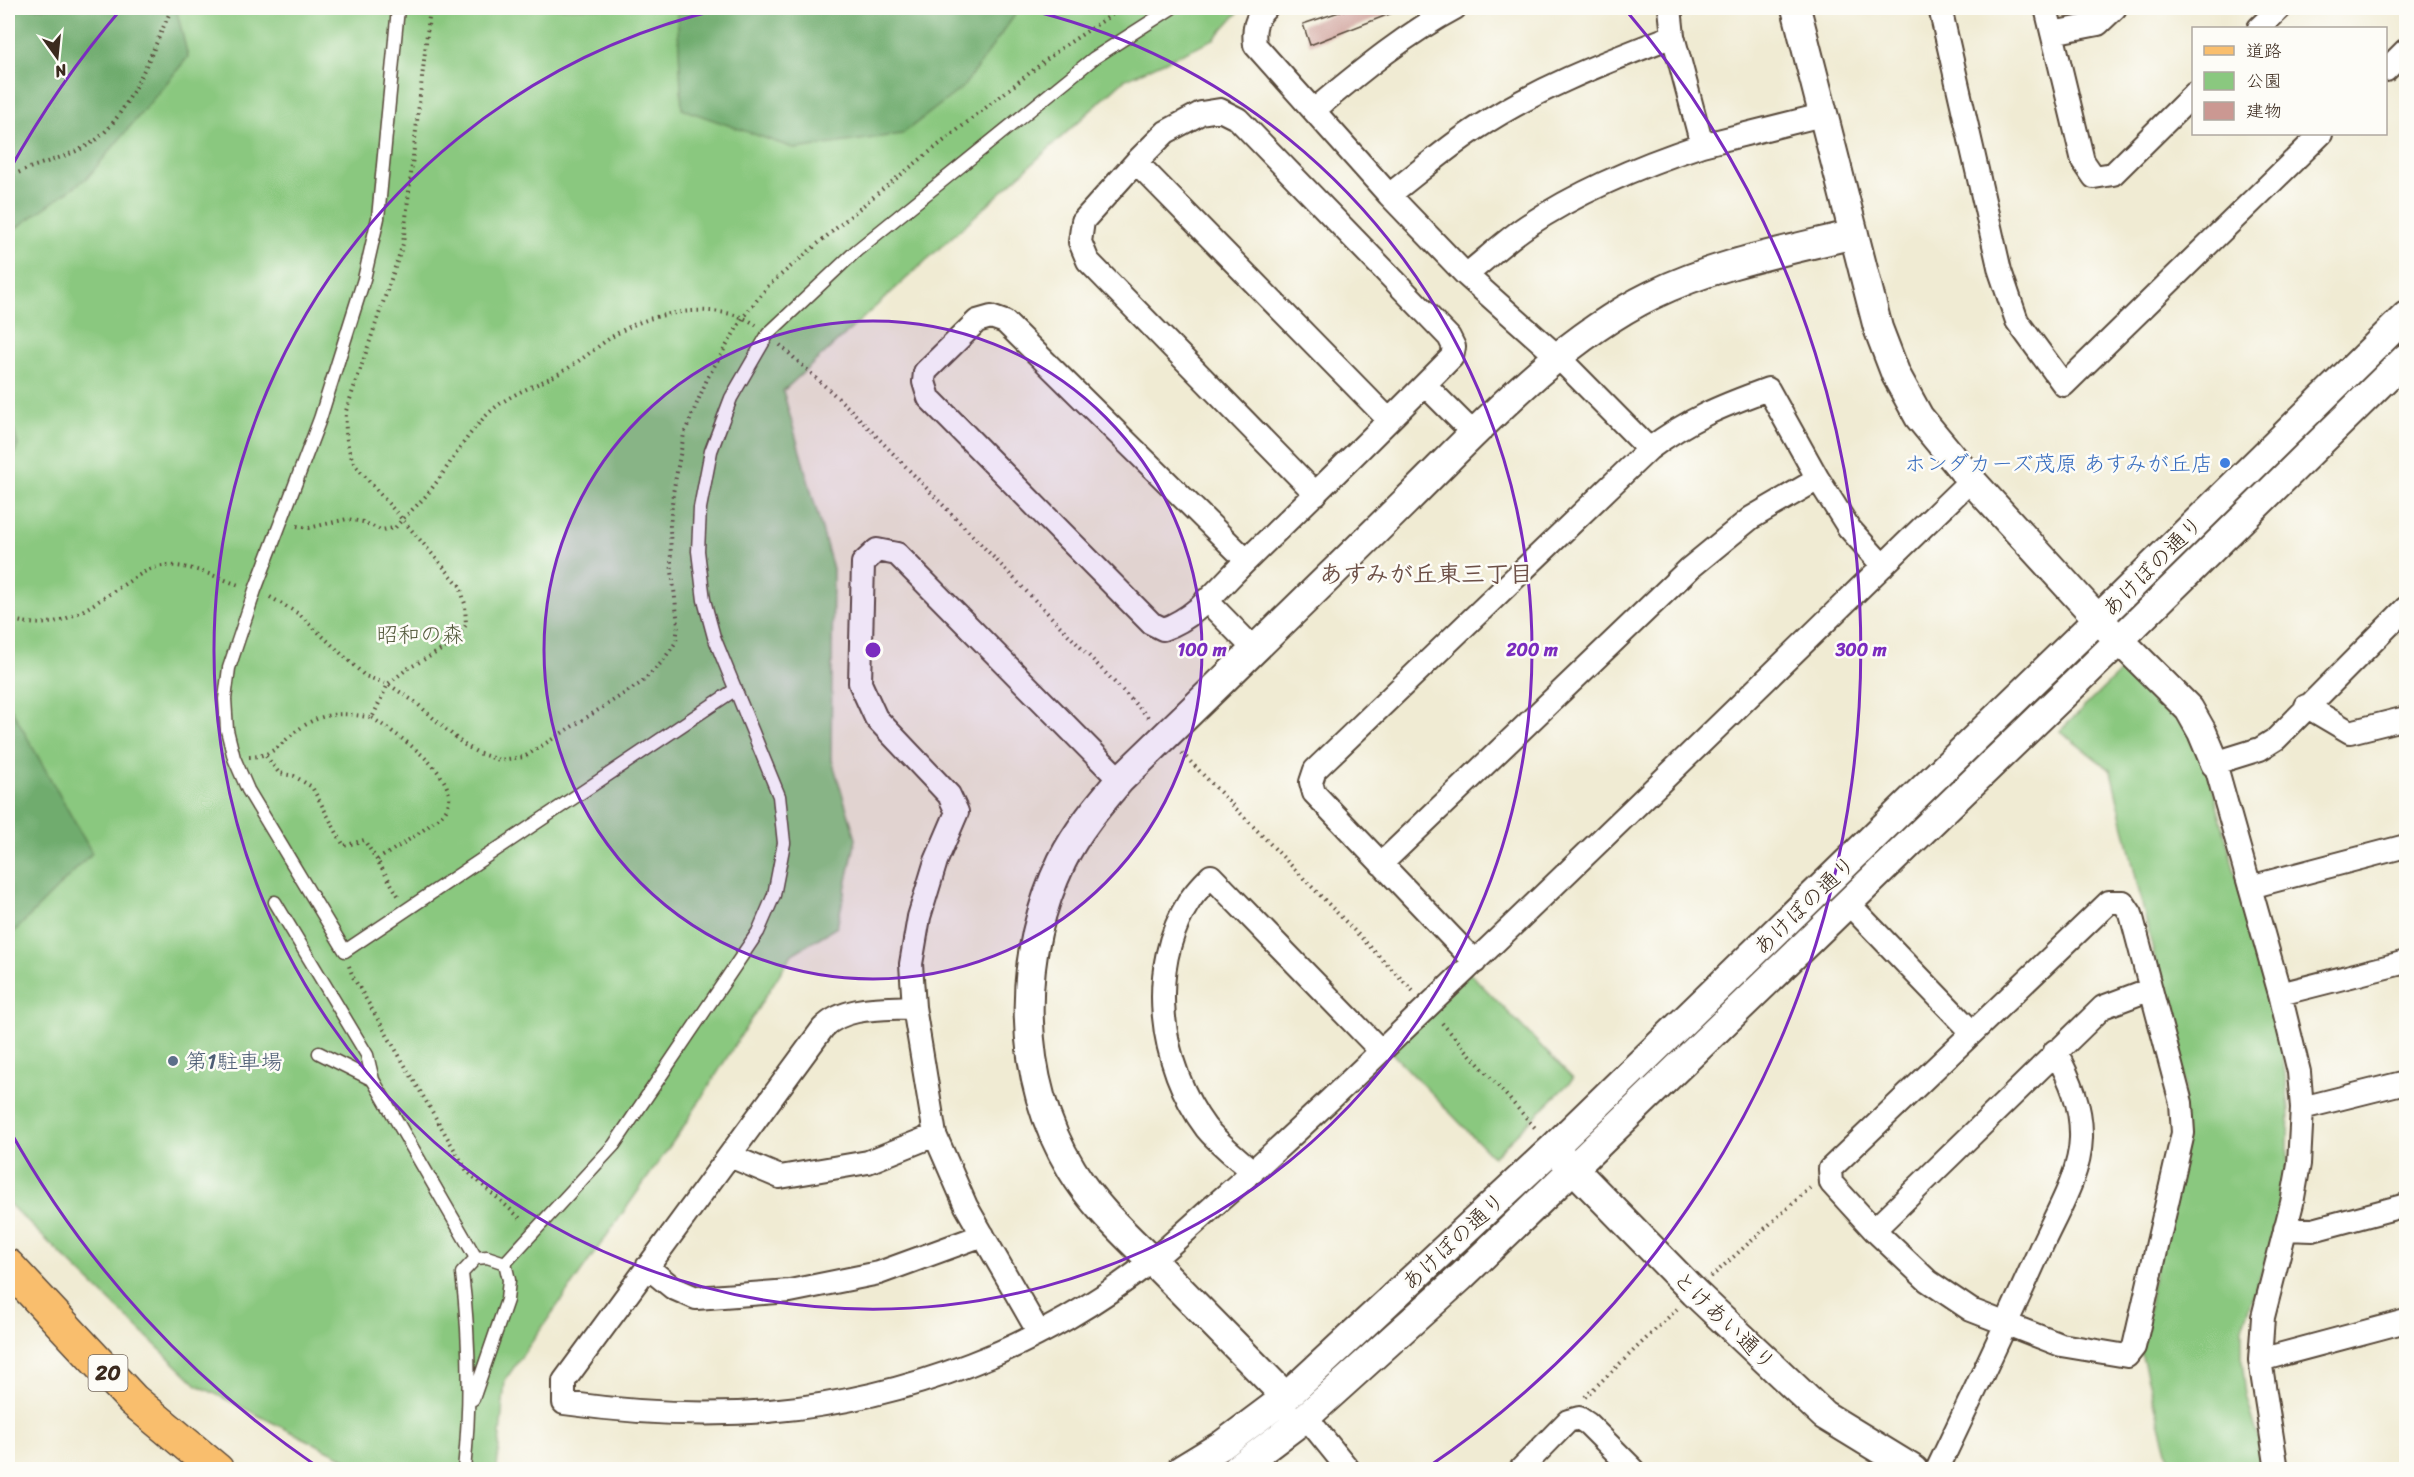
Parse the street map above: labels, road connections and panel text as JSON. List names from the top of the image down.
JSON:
{
  "streets": {
    "main road": ["20"],
    "street": ["あけぼの通り", "とけあい通り"]
  },
  "crossings": [
    ["あけぼの通り", "とけあい通り"]
  ],
  "districts": ["あすみが丘東三丁目"],
  "parks": ["昭和の森"],
  "places": ["ホンダカーズ茂原 あすみが丘店", "第1駐車場"],
  "legend": ["道路", "公園", "建物"],
  "north": "bottom",
  "rings": ["100 m", "200 m", "300 m"]
}
